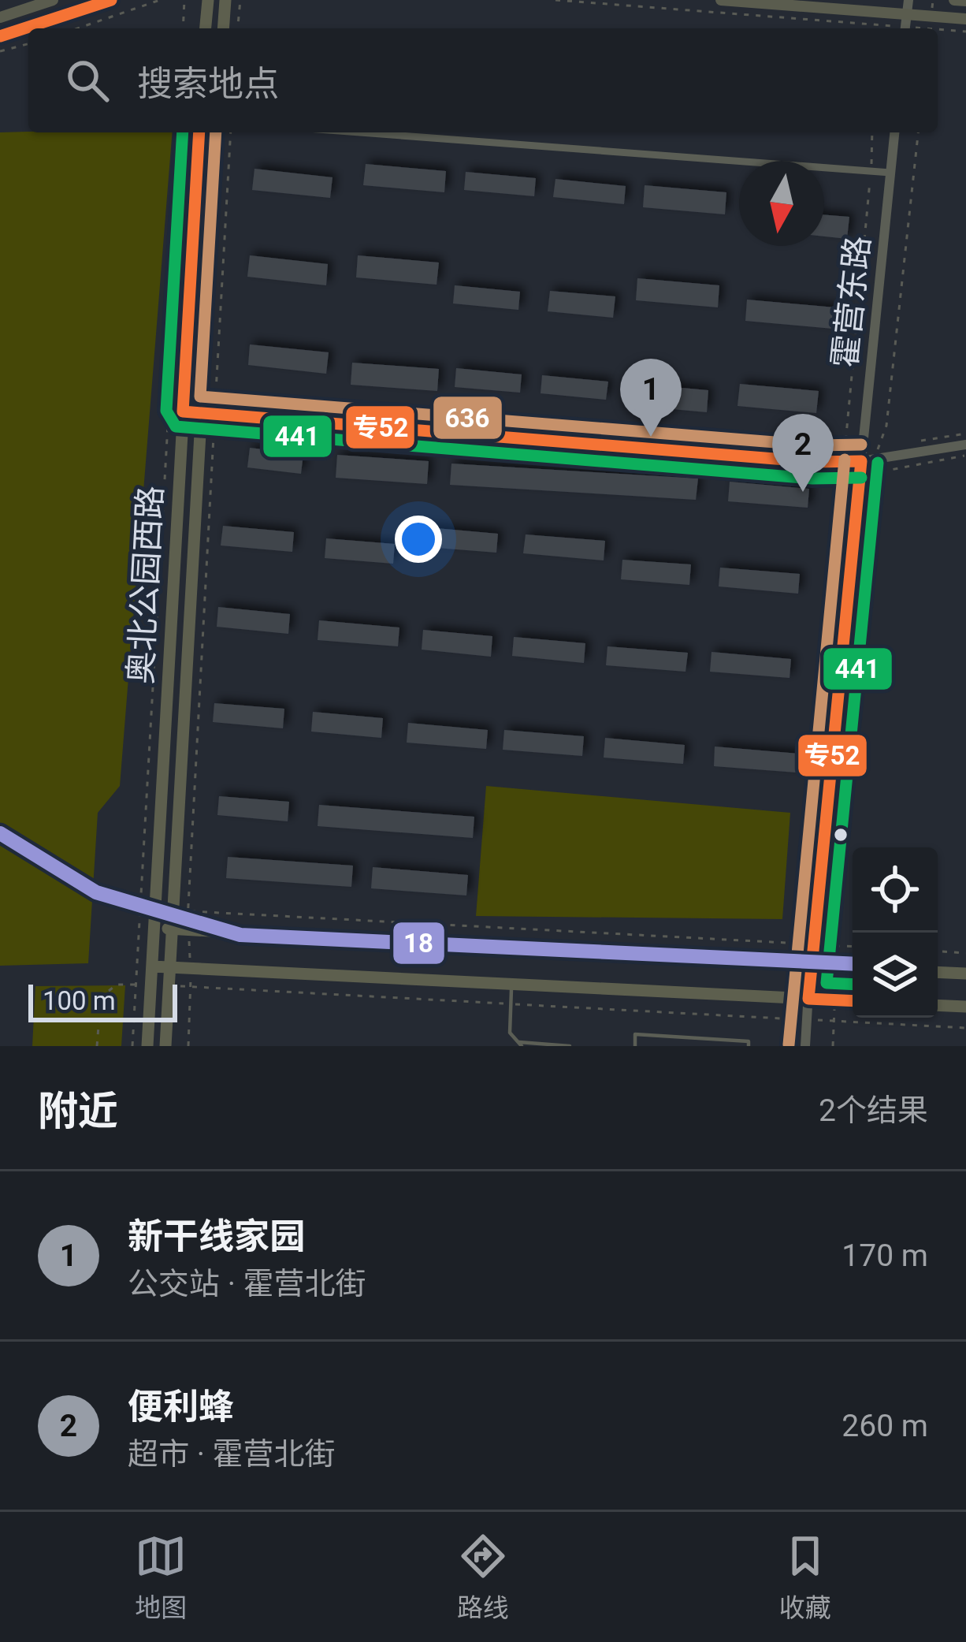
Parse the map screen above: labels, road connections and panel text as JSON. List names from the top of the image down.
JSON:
{
  "streets": {
    "main road": ["奥北公园西路"],
    "street": ["霍营东路"]
  },
  "lines": [
    "transit line 专52",
    "transit line 441",
    "transit line 636",
    "transit line 18"
  ],
  "scale_bar": "100 m",
  "north": "bottom",
  "page": {
    "search": "搜索地点",
    "pins": ["1", "2"],
    "scale": "100 m",
    "heading": ["附近", "2个结果"],
    "list": [
      {
        "mark": "1",
        "name": "新干线家园",
        "note": "公交站 · 霍营北街",
        "value": "170 m"
      },
      {
        "mark": "2",
        "name": "便利蜂",
        "note": "超市 · 霍营北街",
        "value": "260 m"
      }
    ],
    "nav": ["地图", "路线", "收藏"]
  }
}
